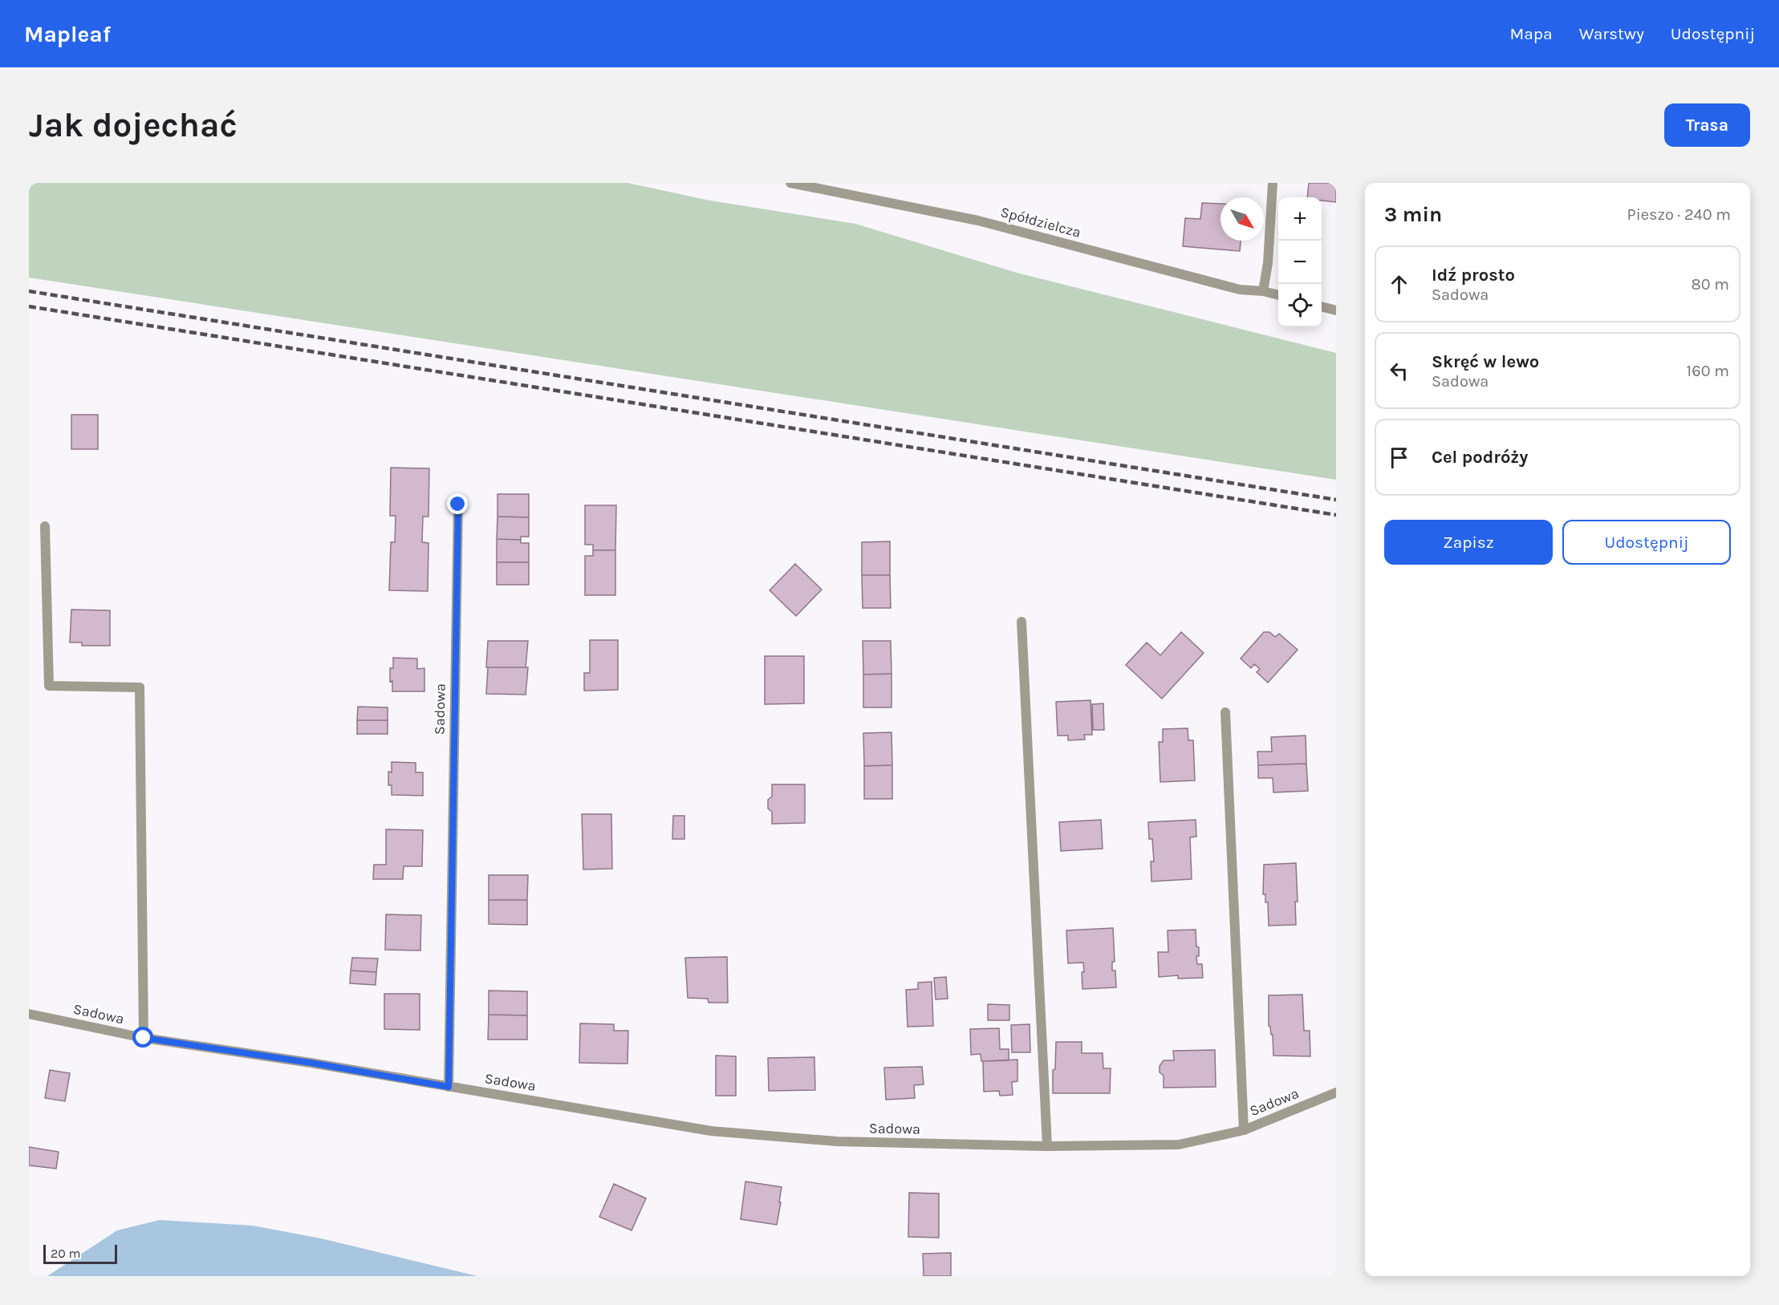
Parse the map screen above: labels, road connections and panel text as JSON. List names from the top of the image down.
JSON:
{
  "streets": {
    "street": ["Spółdzielcza", "Sadowa"]
  },
  "scale_bar": "20 m",
  "north": "bottom right",
  "page": {
    "header": "Mapleaf",
    "nav": ["Mapa", "Warstwy", "Udostępnij"],
    "buttons": [
      "Trasa",
      ["Zapisz", "Udostępnij"]
    ],
    "title": "Jak dojechać",
    "heading": ["3 min", "Pieszo · 240 m"],
    "map_buttons": ["+", "−"],
    "list": [
      ["Idź prosto", "Sadowa", "80 m"],
      ["Skręć w lewo", "Sadowa", "160 m"],
      "Cel podróży"
    ],
    "scale": "20 m"
  }
}
